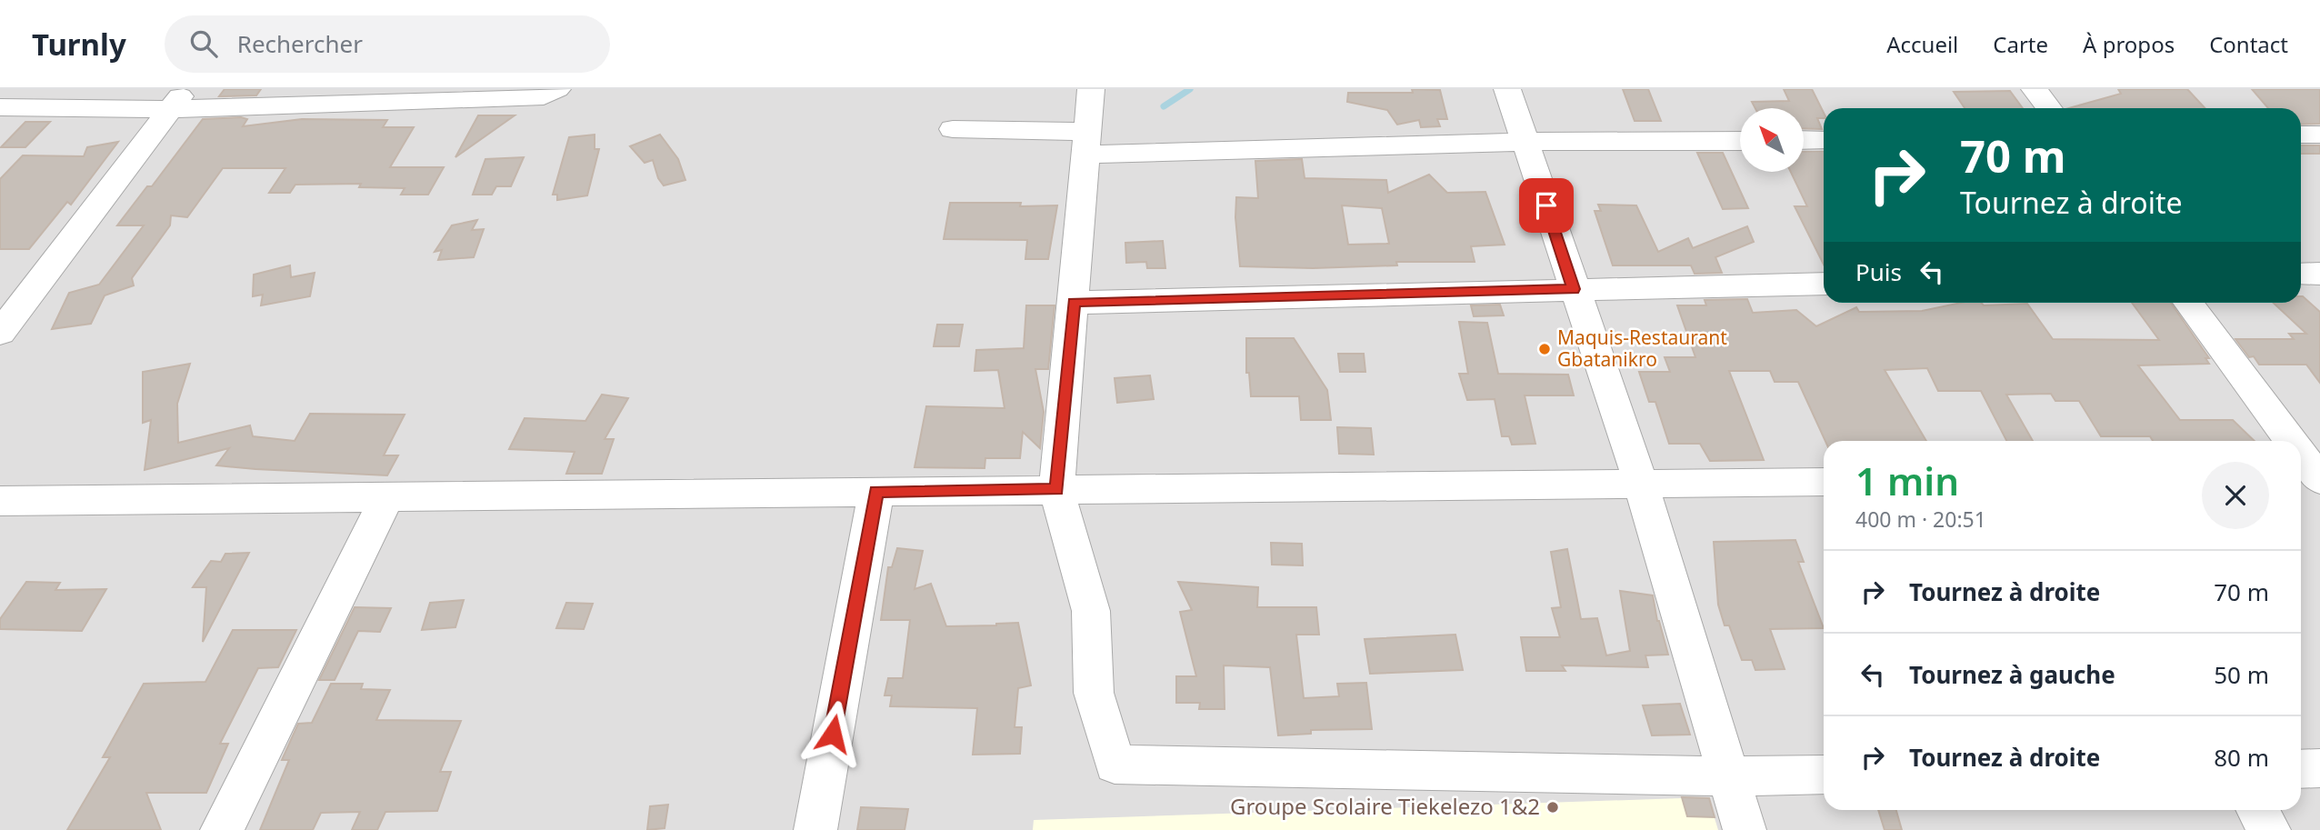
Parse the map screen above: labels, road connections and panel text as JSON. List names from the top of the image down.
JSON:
{
  "places": ["Maquis-Restaurant Gbatanikro", "Groupe Scolaire Tiekelezo 1&2"],
  "north": "top left",
  "page": {
    "header": "Turnly",
    "search": "Rechercher",
    "nav": [
      "Accueil",
      "Carte",
      "À propos",
      "Contact"
    ],
    "turn": ["70 m", "Tournez à droite"],
    "then": "Puis",
    "heading": ["1 min", "400 m · 20:51"],
    "list": [
      {
        "name": "Tournez à droite",
        "value": "70 m"
      },
      {
        "name": "Tournez à gauche",
        "value": "50 m"
      },
      {
        "name": "Tournez à droite",
        "value": "80 m"
      }
    ]
  }
}
